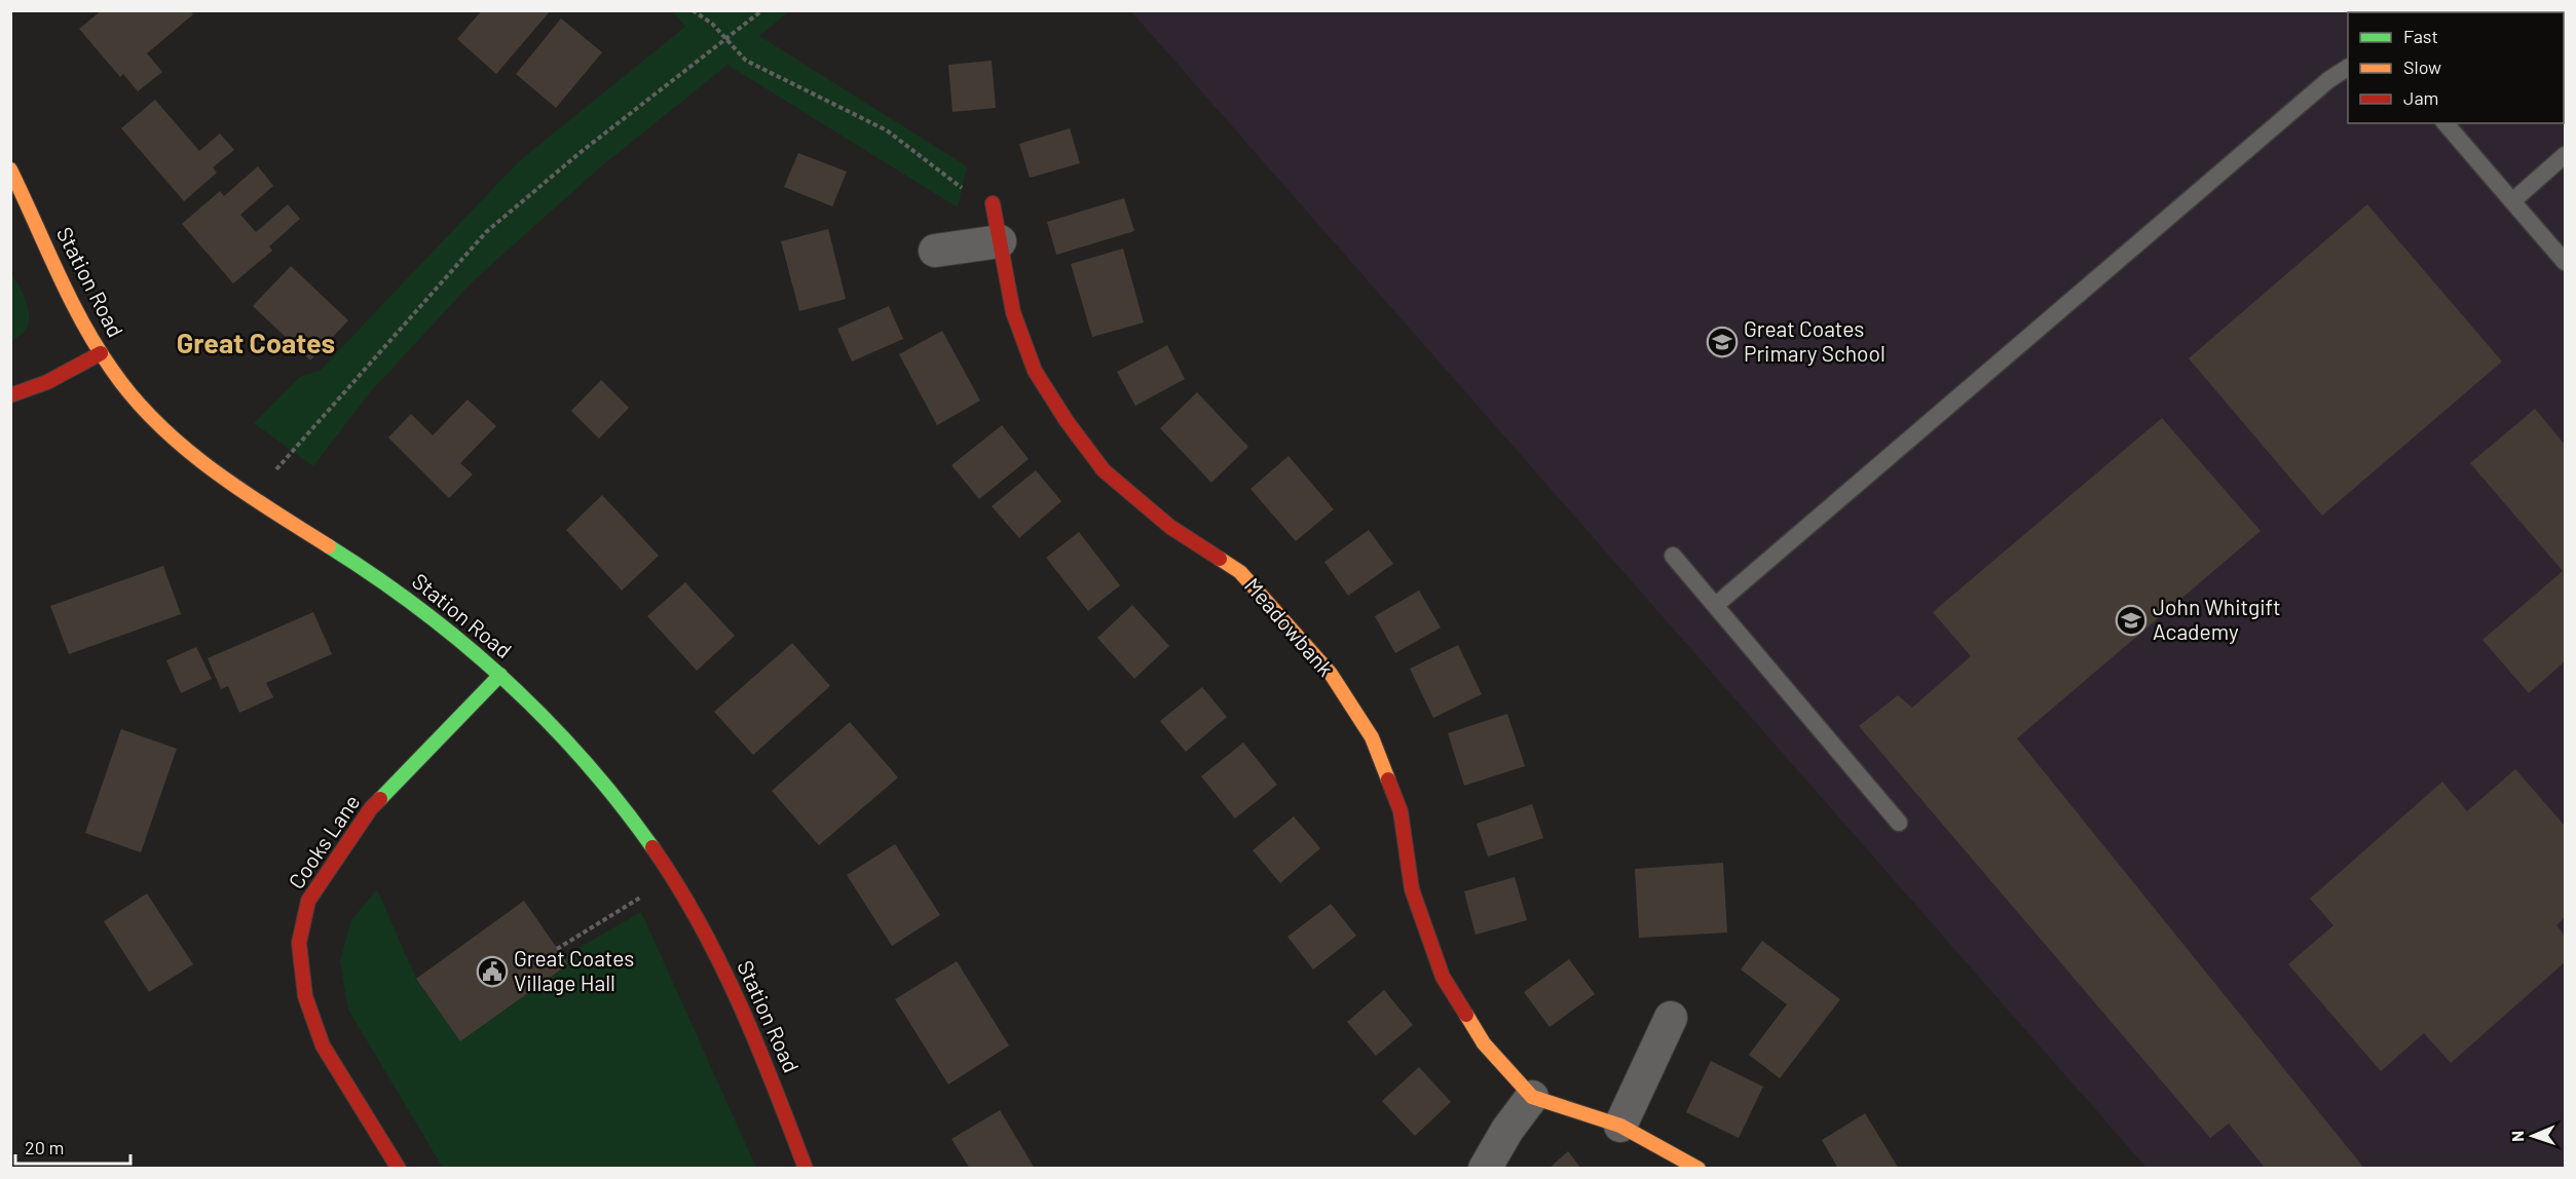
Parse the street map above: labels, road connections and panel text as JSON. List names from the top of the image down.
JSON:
{
  "streets": {
    "street": ["Station Road", "Meadowbank", "Cooks Lane"]
  },
  "crossings": [
    ["Station Road", "Cooks Lane"]
  ],
  "districts": ["Great Coates"],
  "places": {
    "school or university": ["Great Coates Primary School", "John Whitgift Academy"],
    "public building": ["Great Coates Village Hall"]
  },
  "legend": ["Fast", "Slow", "Jam"],
  "scale_bar": "20 m",
  "north": "left"
}
